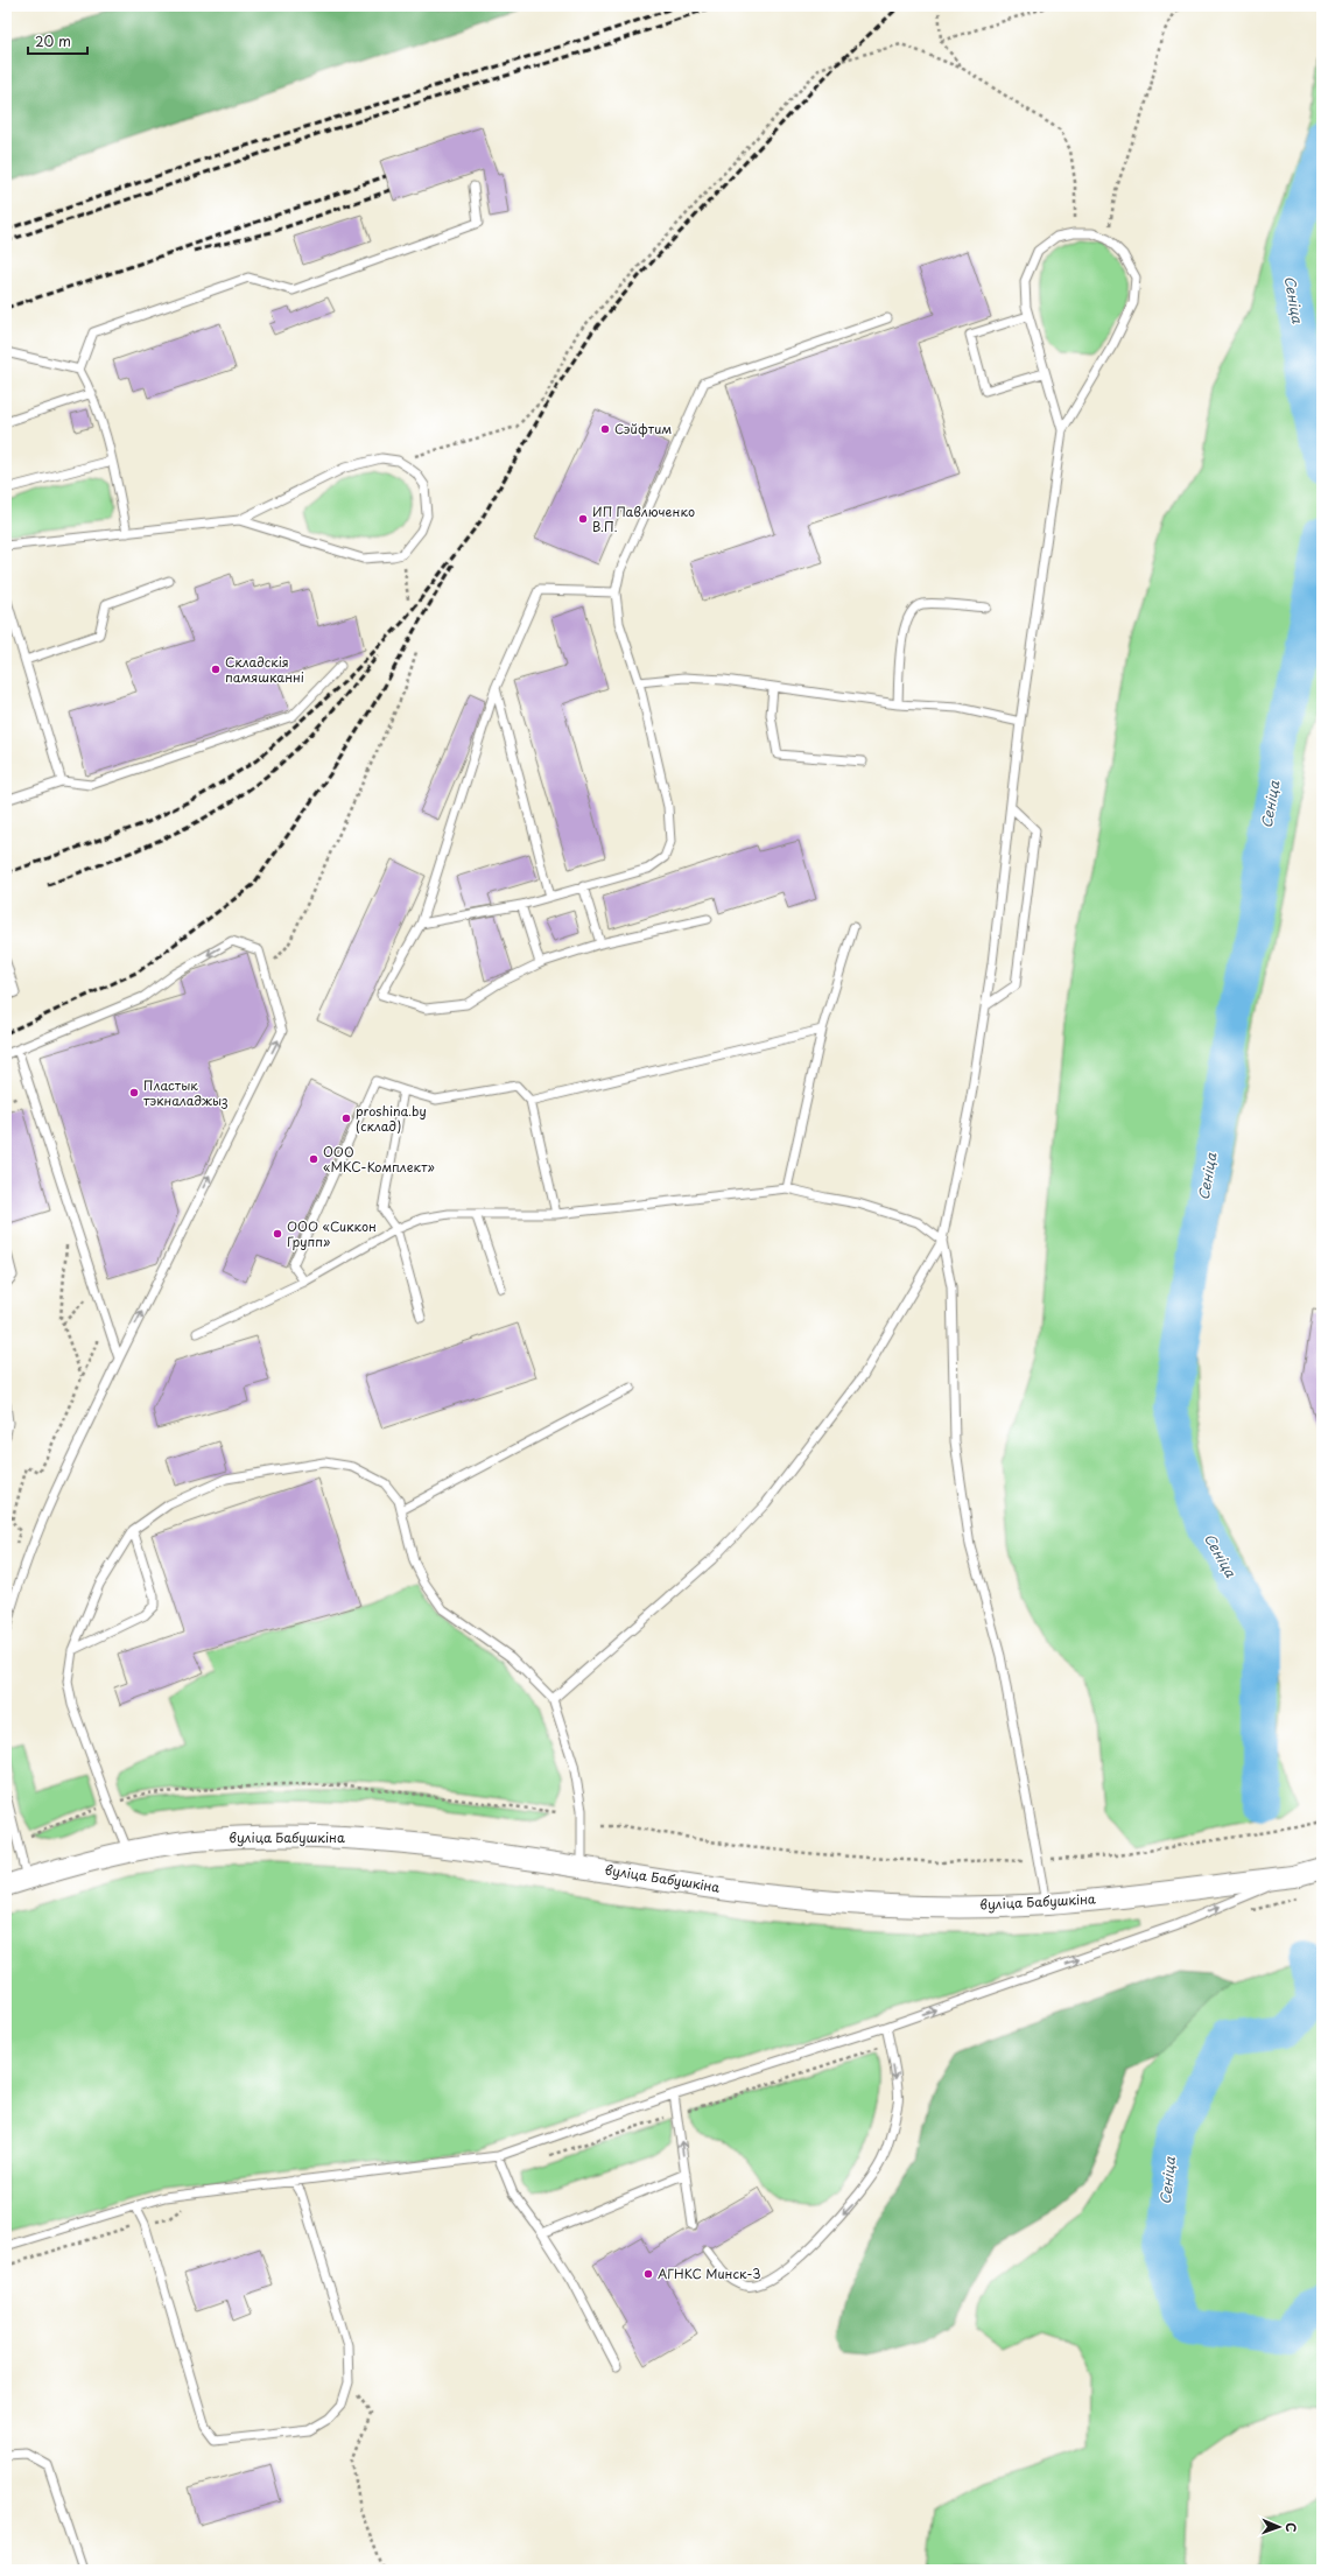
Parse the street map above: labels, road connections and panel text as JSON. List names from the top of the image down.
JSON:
{
  "streets": {
    "street": ["вуліца Бабушкіна"]
  },
  "water": ["Сеніца"],
  "places": [
    "Сэйфтим",
    "ИП Павлюченко В.П.",
    "Складскія памяшканні",
    "Пластык тэкналаджыз",
    "рroshina.by (склад)",
    "ООО «МКС-Комплект»",
    "ООО «Сиккон Групп»",
    "АГНКС Минск-3"
  ],
  "scale_bar": "20 m",
  "north": "right"
}
